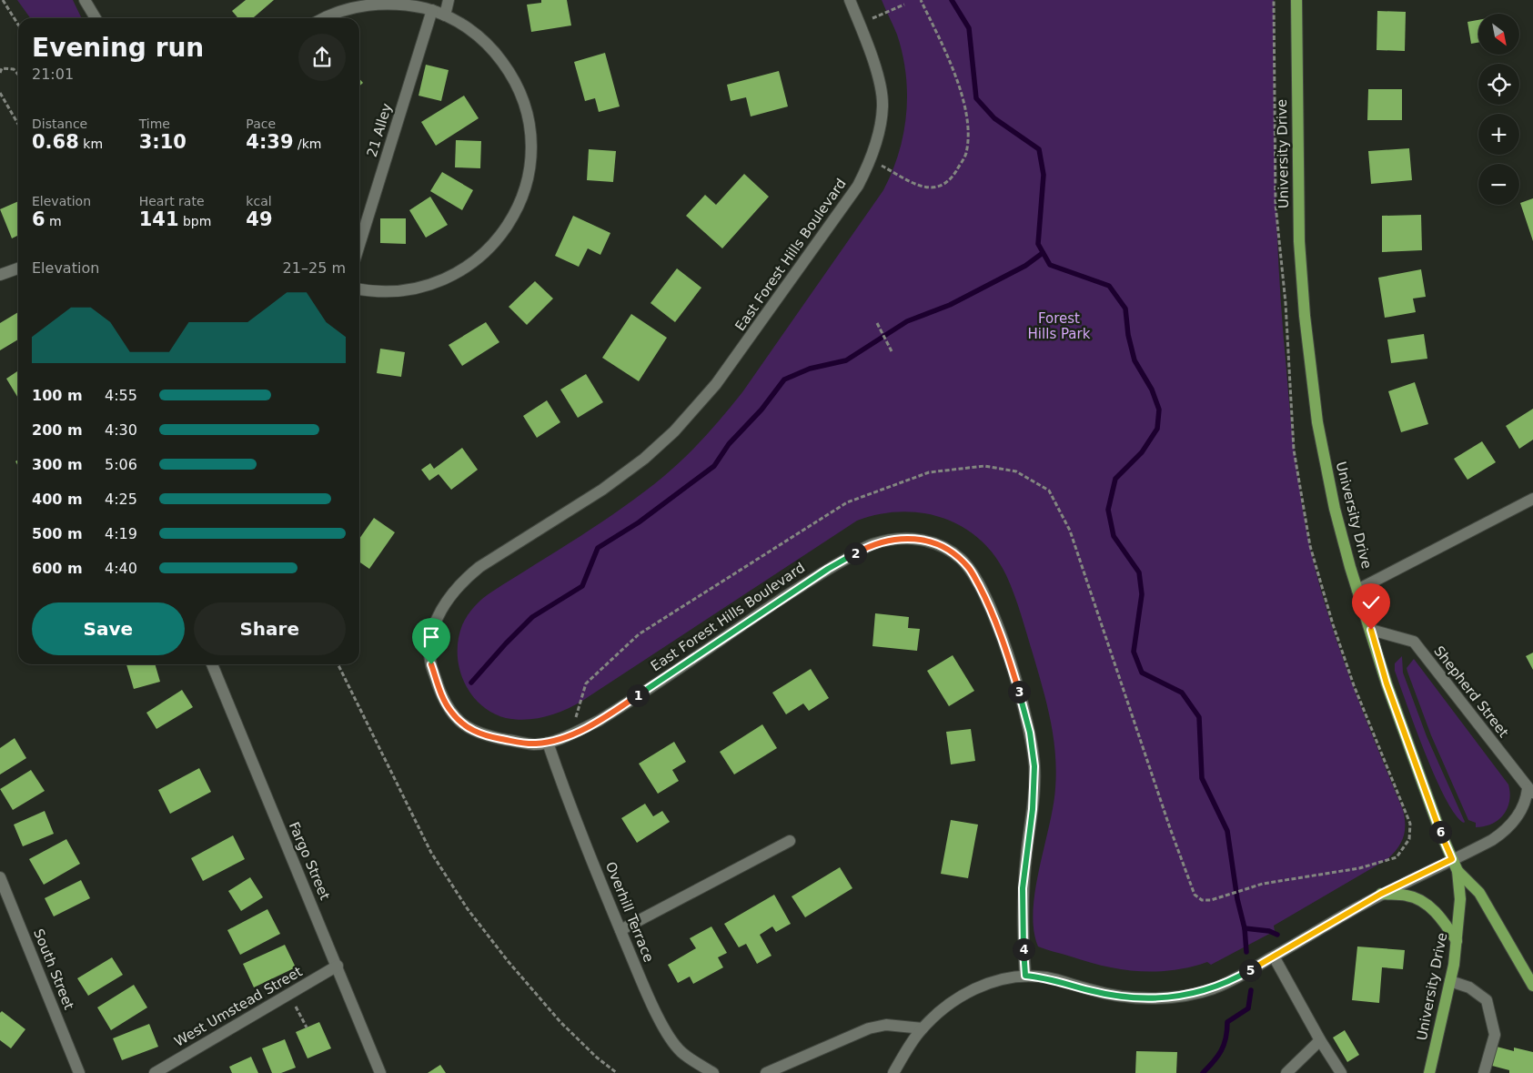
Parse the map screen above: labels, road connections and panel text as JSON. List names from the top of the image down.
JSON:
{
  "streets": {
    "main road": ["University Drive"],
    "street": [
      "21 Alley",
      "East Forest Hills Boulevard",
      "Shepherd Street",
      "Fargo Street",
      "Overhill Terrace",
      "South Street",
      "West Umstead Street"
    ]
  },
  "crossings": [
    ["University Drive", "Shepherd Street"],
    ["East Forest Hills Boulevard", "Overhill Terrace"],
    ["Fargo Street", "West Umstead Street"]
  ],
  "parks": ["Forest Hills Park"],
  "north": "bottom right",
  "page": {
    "map_buttons": ["+", "−"],
    "heading": ["Evening run", "21:01"],
    "stats": [
      ["Distance", "0.68 km"],
      ["Time", "3:10"],
      ["Pace", "4:39 /km"],
      ["Elevation", "6 m"],
      ["Heart rate", "141 bpm"],
      ["kcal", "49"]
    ],
    "chart": ["Elevation", "21–25 m"],
    "list": [
      {
        "name": "100 m",
        "note": "4:55"
      },
      {
        "name": "200 m",
        "note": "4:30"
      },
      {
        "name": "300 m",
        "note": "5:06"
      },
      {
        "name": "400 m",
        "note": "4:25"
      },
      {
        "name": "500 m",
        "note": "4:19"
      },
      {
        "name": "600 m",
        "note": "4:40"
      }
    ],
    "pins": [
      "2",
      "3",
      "1",
      "6",
      "4",
      "5"
    ],
    "buttons": ["Save", "Share"]
  }
}
